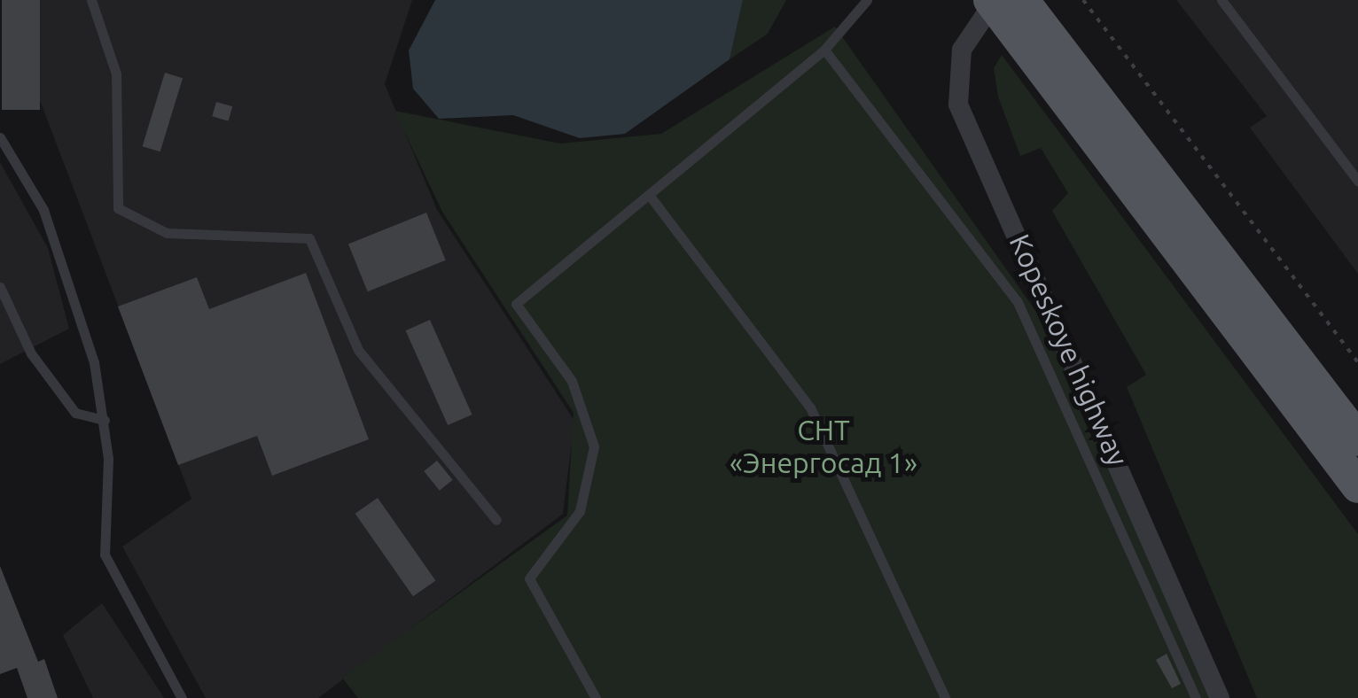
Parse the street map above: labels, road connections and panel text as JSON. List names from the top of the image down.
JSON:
{
  "streets": {
    "street": ["Kopeskoye highway"]
  },
  "parks": ["СНТ «Энергосад 1»"]
}
